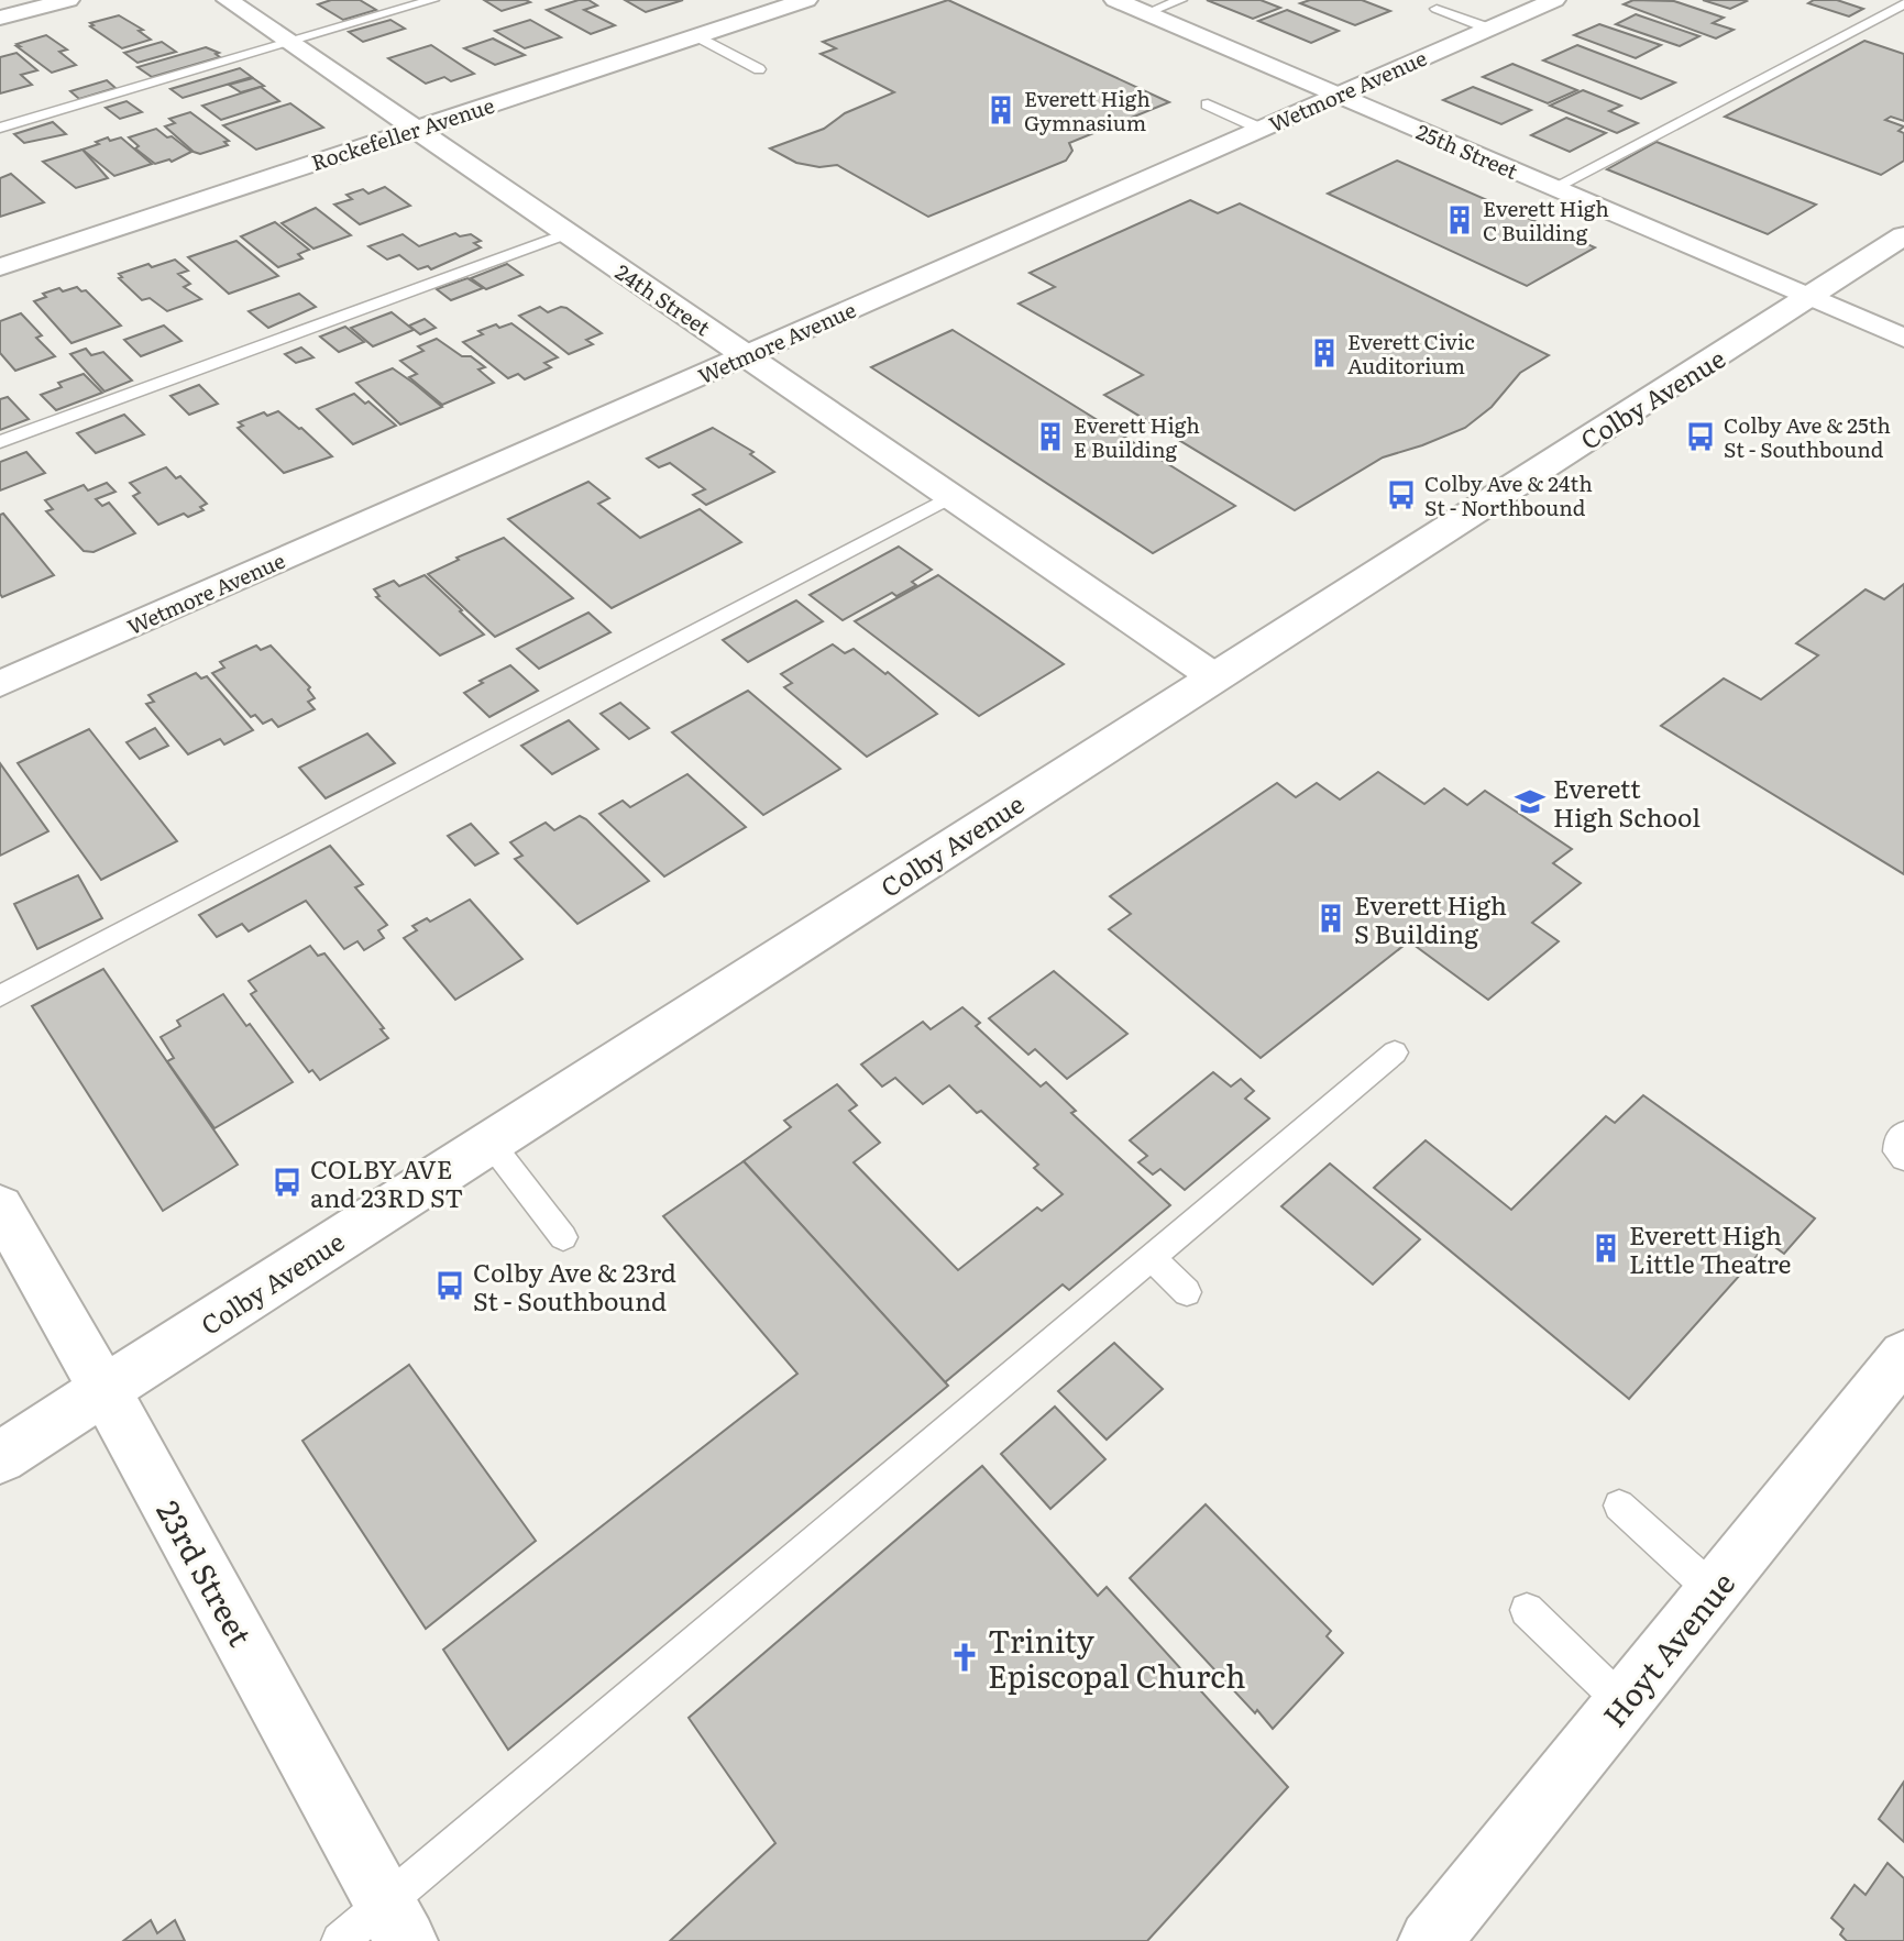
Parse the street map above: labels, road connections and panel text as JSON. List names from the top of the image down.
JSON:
{
  "streets": {
    "street": [
      "Wetmore Avenue",
      "Rockefeller Avenue",
      "25th Street",
      "24th Street",
      "Colby Avenue",
      "23rd Street",
      "Hoyt Avenue"
    ]
  },
  "crossings": [
    ["Wetmore Avenue", "25th Street"],
    ["Wetmore Avenue", "24th Street"],
    ["Rockefeller Avenue", "24th Street"],
    ["25th Street", "Colby Avenue"],
    ["24th Street", "Colby Avenue"],
    ["Colby Avenue", "23rd Street"]
  ],
  "places": {
    "building": [
      "Everett High Gymnasium",
      "Everett High C Building",
      "Everett Civic Auditorium",
      "Everett High E Building",
      "Everett High S Building",
      "Everett High Little Theatre"
    ],
    "bus stop": [
      "Colby Ave & 25th St - Southbound",
      "Colby Ave & 24th St - Northbound",
      "COLBY AVE and 23RD ST",
      "Colby Ave & 23rd St - Southbound"
    ],
    "school or university": ["Everett High School"],
    "church": ["Trinity Episcopal Church"]
  }
}
